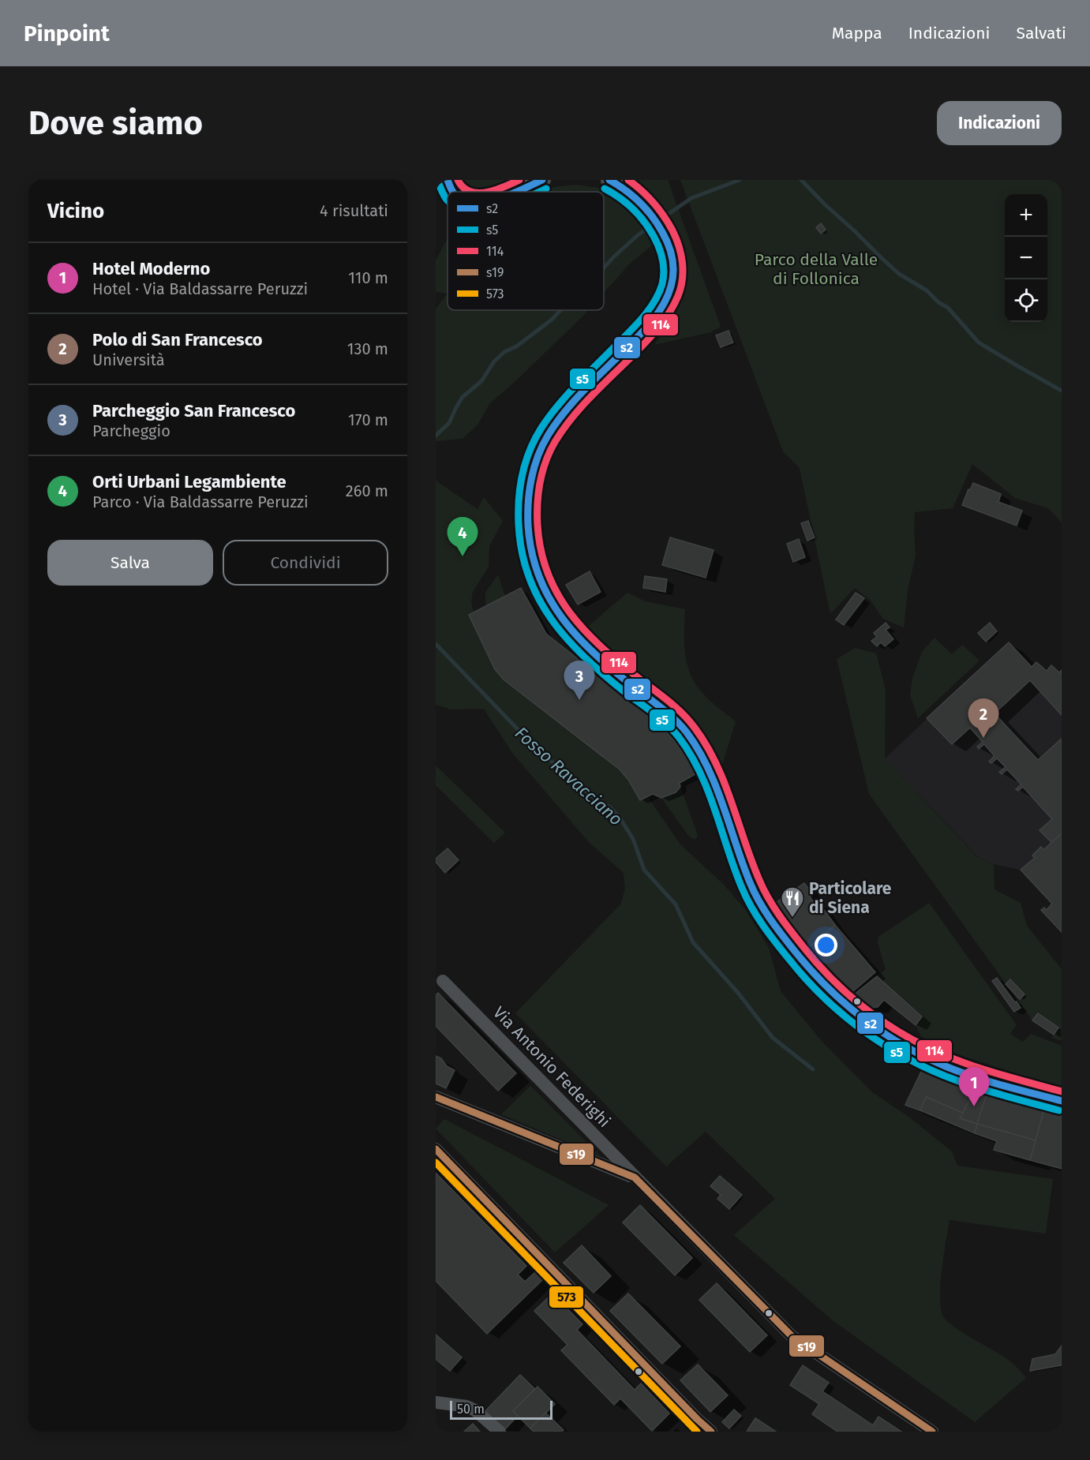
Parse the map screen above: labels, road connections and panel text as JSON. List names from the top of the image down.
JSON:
{
  "streets": {
    "street": ["Via Antonio Federighi"]
  },
  "water": ["Fosso Ravacciano"],
  "parks": ["Parco della Valle di Follonica"],
  "places": {
    "restaurant": ["Particolare di Siena"]
  },
  "lines": [
    "transit line s2",
    "transit line 114",
    "transit line s5",
    "transit line s19",
    "transit line 573"
  ],
  "legend": [
    "s2",
    "s5",
    "114",
    "s19",
    "573"
  ],
  "scale_bar": "50 m",
  "page": {
    "header": "Pinpoint",
    "nav": ["Mappa", "Indicazioni", "Salvati"],
    "buttons": [
      "Indicazioni",
      ["Salva", "Condividi"]
    ],
    "title": "Dove siamo",
    "heading": ["Vicino", "4 risultati"],
    "map_buttons": ["+", "−"],
    "list": [
      {
        "mark": "1",
        "name": "Hotel Moderno",
        "note": "Hotel · Via Baldassarre Peruzzi",
        "value": "110 m"
      },
      {
        "mark": "2",
        "name": "Polo di San Francesco",
        "note": "Università",
        "value": "130 m"
      },
      {
        "mark": "3",
        "name": "Parcheggio San Francesco",
        "note": "Parcheggio",
        "value": "170 m"
      },
      {
        "mark": "4",
        "name": "Orti Urbani Legambiente",
        "note": "Parco · Via Baldassarre Peruzzi",
        "value": "260 m"
      }
    ],
    "pins": [
      "4",
      "3",
      "2",
      "1"
    ],
    "scale": "50 m"
  }
}
